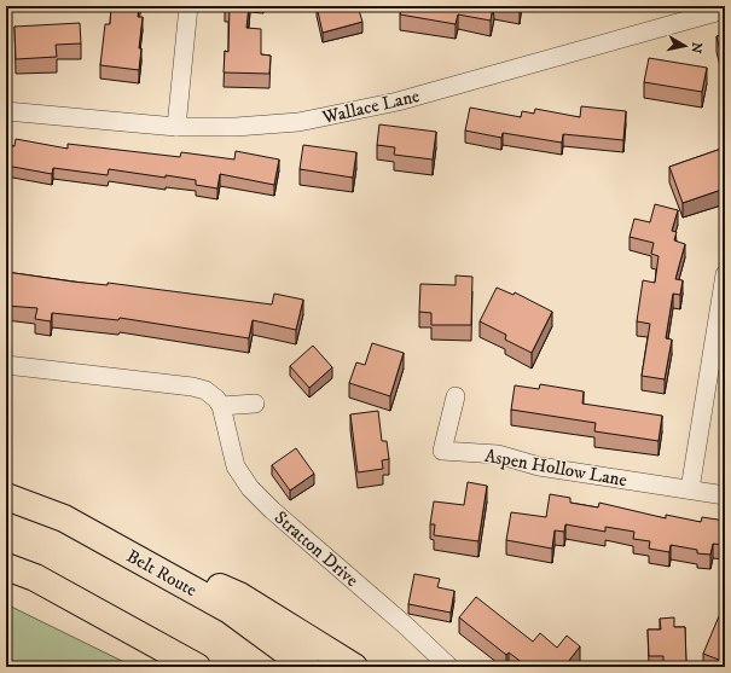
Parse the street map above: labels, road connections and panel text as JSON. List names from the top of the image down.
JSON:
{
  "streets": {
    "highway": ["Belt Route"],
    "street": ["Wallace Lane", "Aspen Hollow Lane", "Stratton Drive"]
  },
  "north": "right"
}
